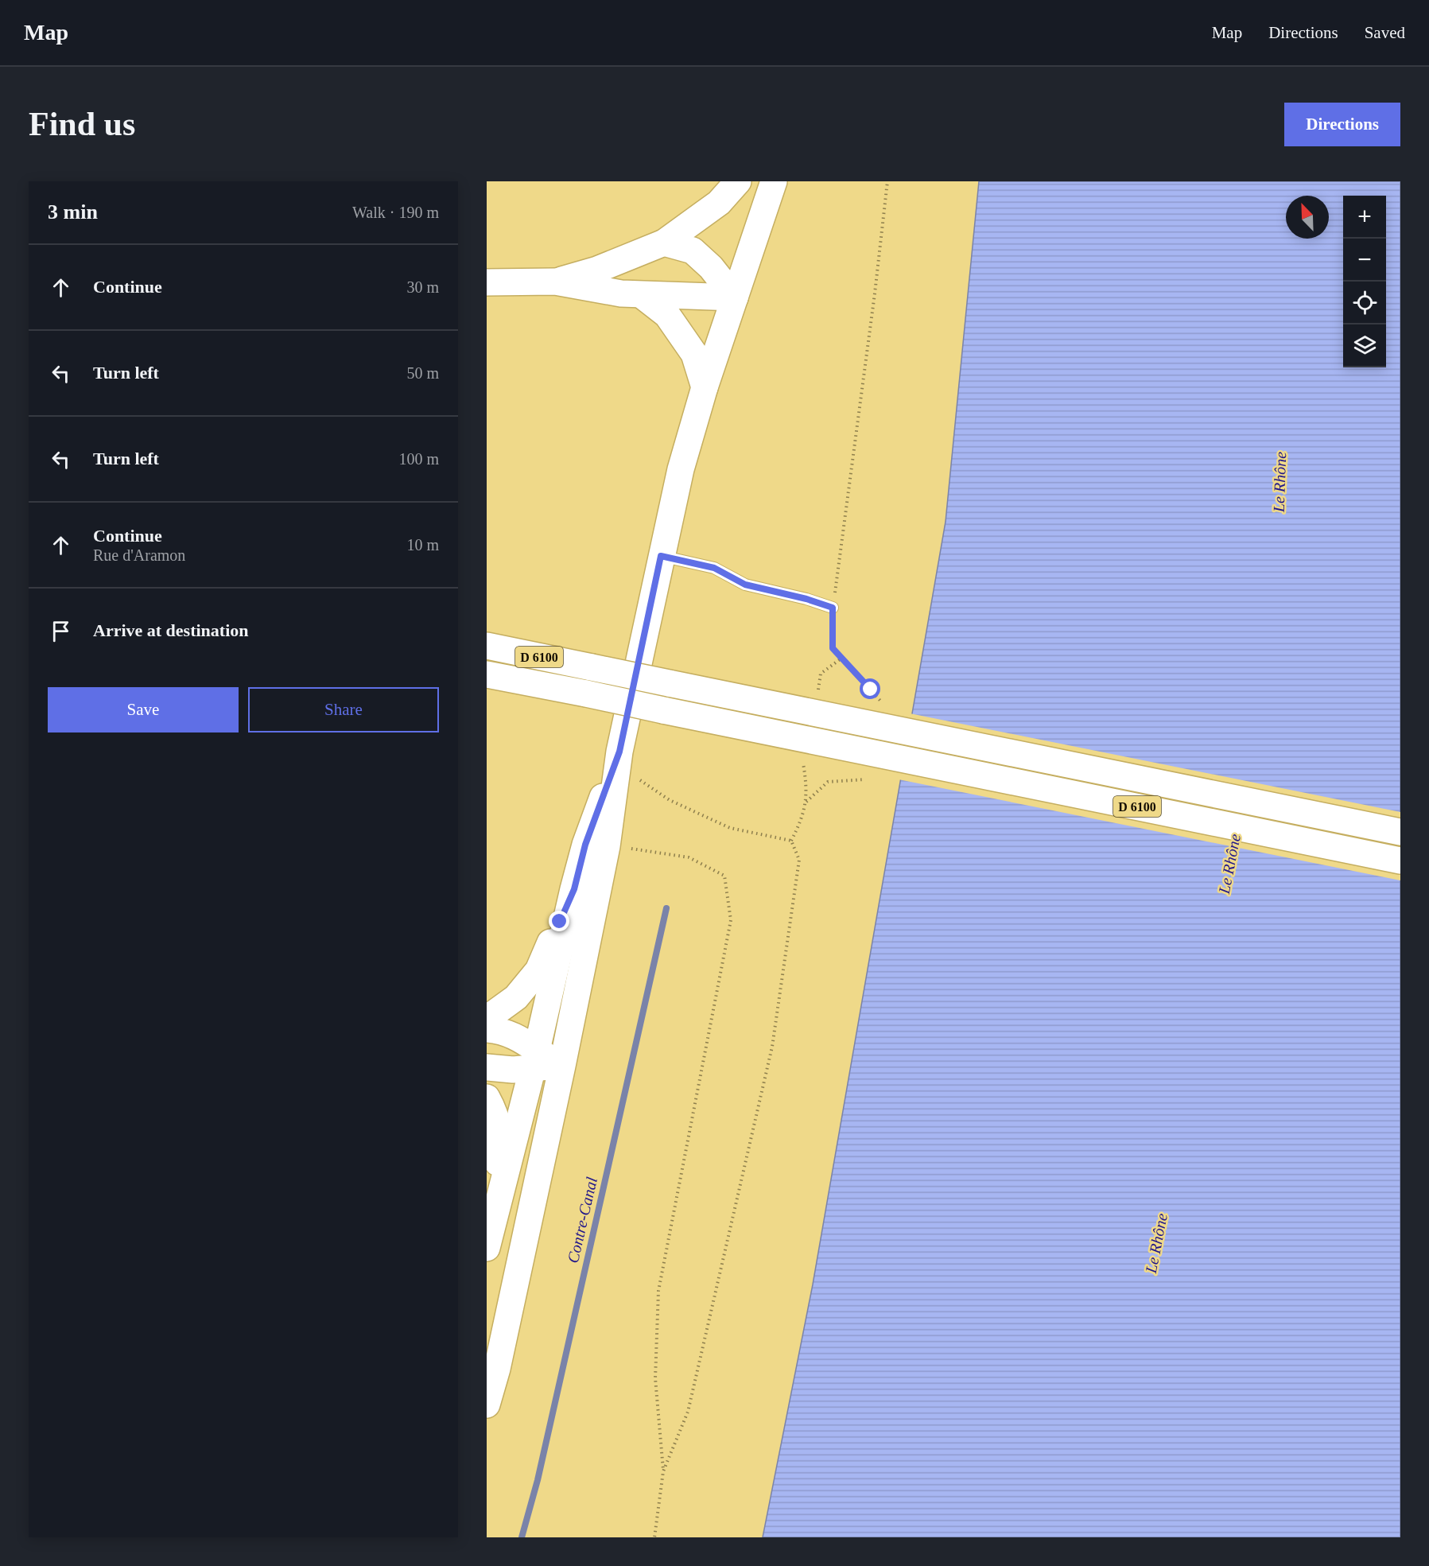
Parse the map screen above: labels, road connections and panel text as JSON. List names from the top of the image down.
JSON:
{
  "streets": {
    "main road": ["D 6100"]
  },
  "water": ["Le Rhône", "Contre-Canal"],
  "north": "top left",
  "page": {
    "header": "Map",
    "nav": ["Map", "Directions", "Saved"],
    "buttons": [
      "Directions",
      ["Save", "Share"]
    ],
    "title": "Find us",
    "heading": ["3 min", "Walk · 190 m"],
    "map_buttons": ["+", "−"],
    "list": [
      ["Continue", "30 m"],
      ["Turn left", "50 m"],
      ["Turn left", "100 m"],
      ["Continue", "Rue d'Aramon", "10 m"],
      "Arrive at destination"
    ]
  }
}
